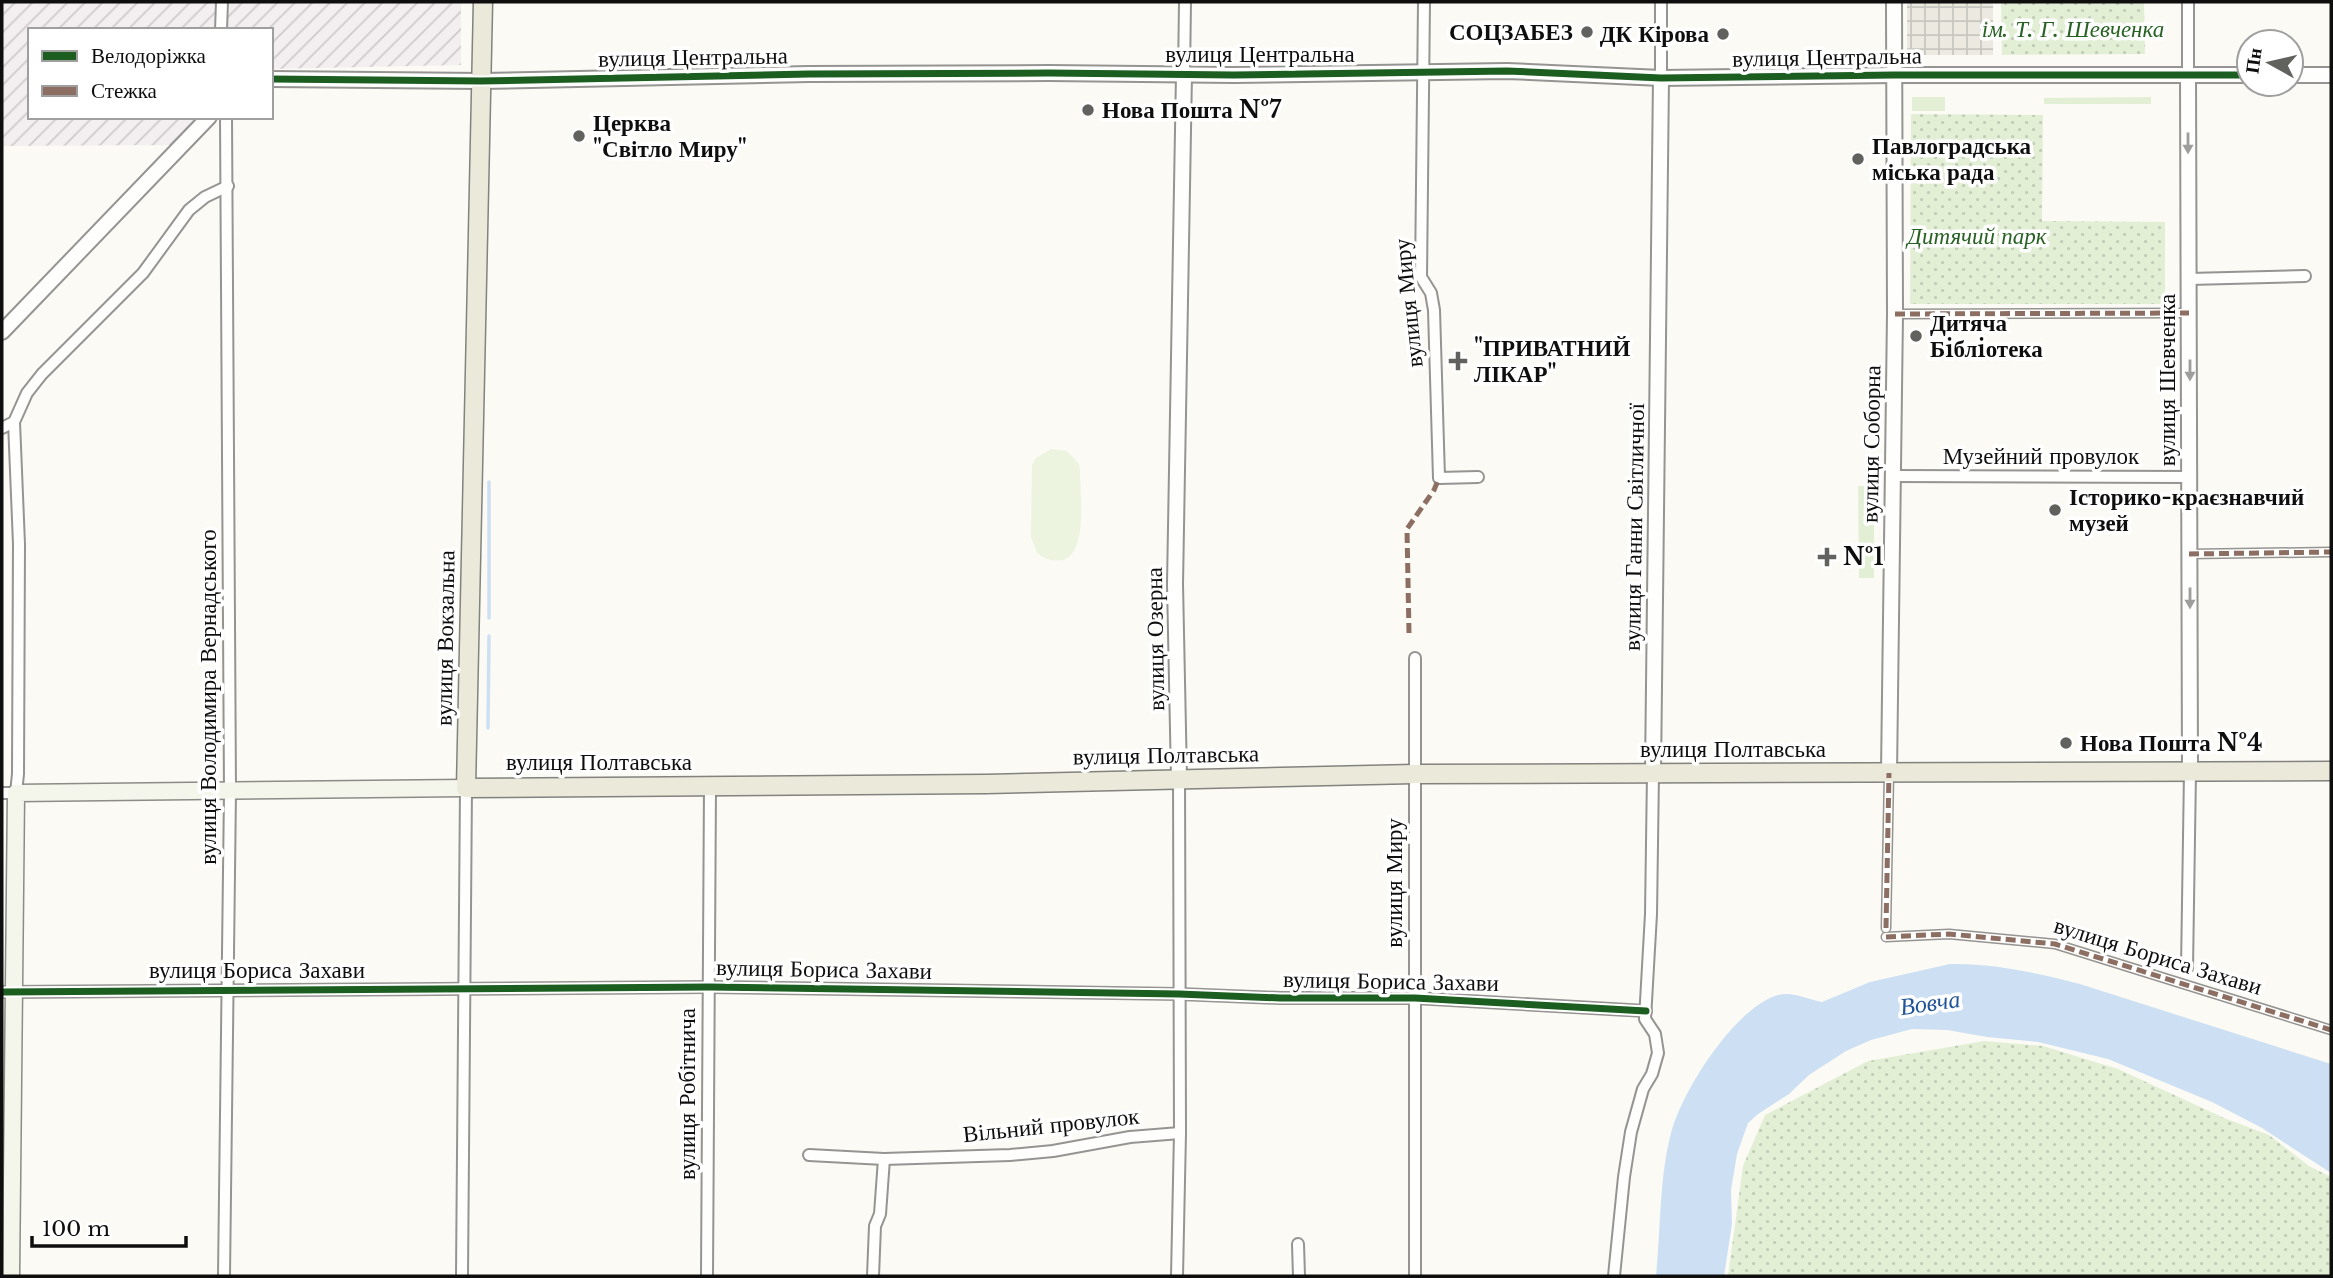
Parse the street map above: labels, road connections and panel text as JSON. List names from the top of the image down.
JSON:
{
  "streets": {
    "main road": ["вулиця Вокзальна", "вулиця Полтавська"],
    "street": [
      "вулиця Центральна",
      "вулиця Миру",
      "вулиця Шевченка",
      "вулиця Соборна",
      "Музейний провулок",
      "вулиця Ганни Світличної",
      "вулиця Озерна",
      "вулиця Володимира Вернадського",
      "вулиця Бориса Захави",
      "вулиця Робітнича",
      "Вільний провулок"
    ]
  },
  "crossings": [
    ["вулиця Центральна", "вулиця Миру"],
    ["вулиця Центральна", "вулиця Шевченка"],
    ["вулиця Центральна", "вулиця Соборна"],
    ["вулиця Центральна", "вулиця Ганни Світличної"],
    ["вулиця Центральна", "вулиця Вокзальна"],
    ["вулиця Центральна", "вулиця Озерна"],
    ["вулиця Миру", "вулиця Полтавська"],
    ["вулиця Миру", "вулиця Бориса Захави"],
    ["вулиця Шевченка", "Музейний провулок"],
    ["вулиця Шевченка", "вулиця Полтавська"],
    ["вулиця Соборна", "Музейний провулок"],
    ["вулиця Соборна", "вулиця Полтавська"],
    ["вулиця Соборна", "вулиця Бориса Захави"],
    ["вулиця Ганни Світличної", "вулиця Полтавська"],
    ["вулиця Ганни Світличної", "вулиця Бориса Захави"],
    ["вулиця Вокзальна", "вулиця Полтавська"],
    ["вулиця Вокзальна", "вулиця Бориса Захави"],
    ["вулиця Озерна", "вулиця Полтавська"],
    ["вулиця Озерна", "вулиця Бориса Захави"],
    ["вулиця Озерна", "Вільний провулок"],
    ["вулиця Володимира Вернадського", "вулиця Полтавська"],
    ["вулиця Володимира Вернадського", "вулиця Бориса Захави"],
    ["вулиця Полтавська", "вулиця Робітнича"],
    ["вулиця Бориса Захави", "вулиця Робітнича"]
  ],
  "one_way": ["вулиця Шевченка"],
  "water": ["Вовча"],
  "parks": ["ім. Т. Г. Шевченка", "Дитячий парк"],
  "places": {
    "other": [
      "СОЦЗАБЕЗ",
      "ДК Кірова",
      "Нова Пошта №7",
      "Церква \"Світло Миру\"",
      "Павлоградська міська рада",
      "Дитяча Бiблiотека",
      "Історико-краєзнавчий музей",
      "Нова Пошта №4"
    ],
    "health": ["\"ПРИВАТНИЙ ЛІКАР\"", "№1"]
  },
  "legend": ["Велодоріжка", "Стежка"],
  "scale_bar": "100 m",
  "north": "left"
}
